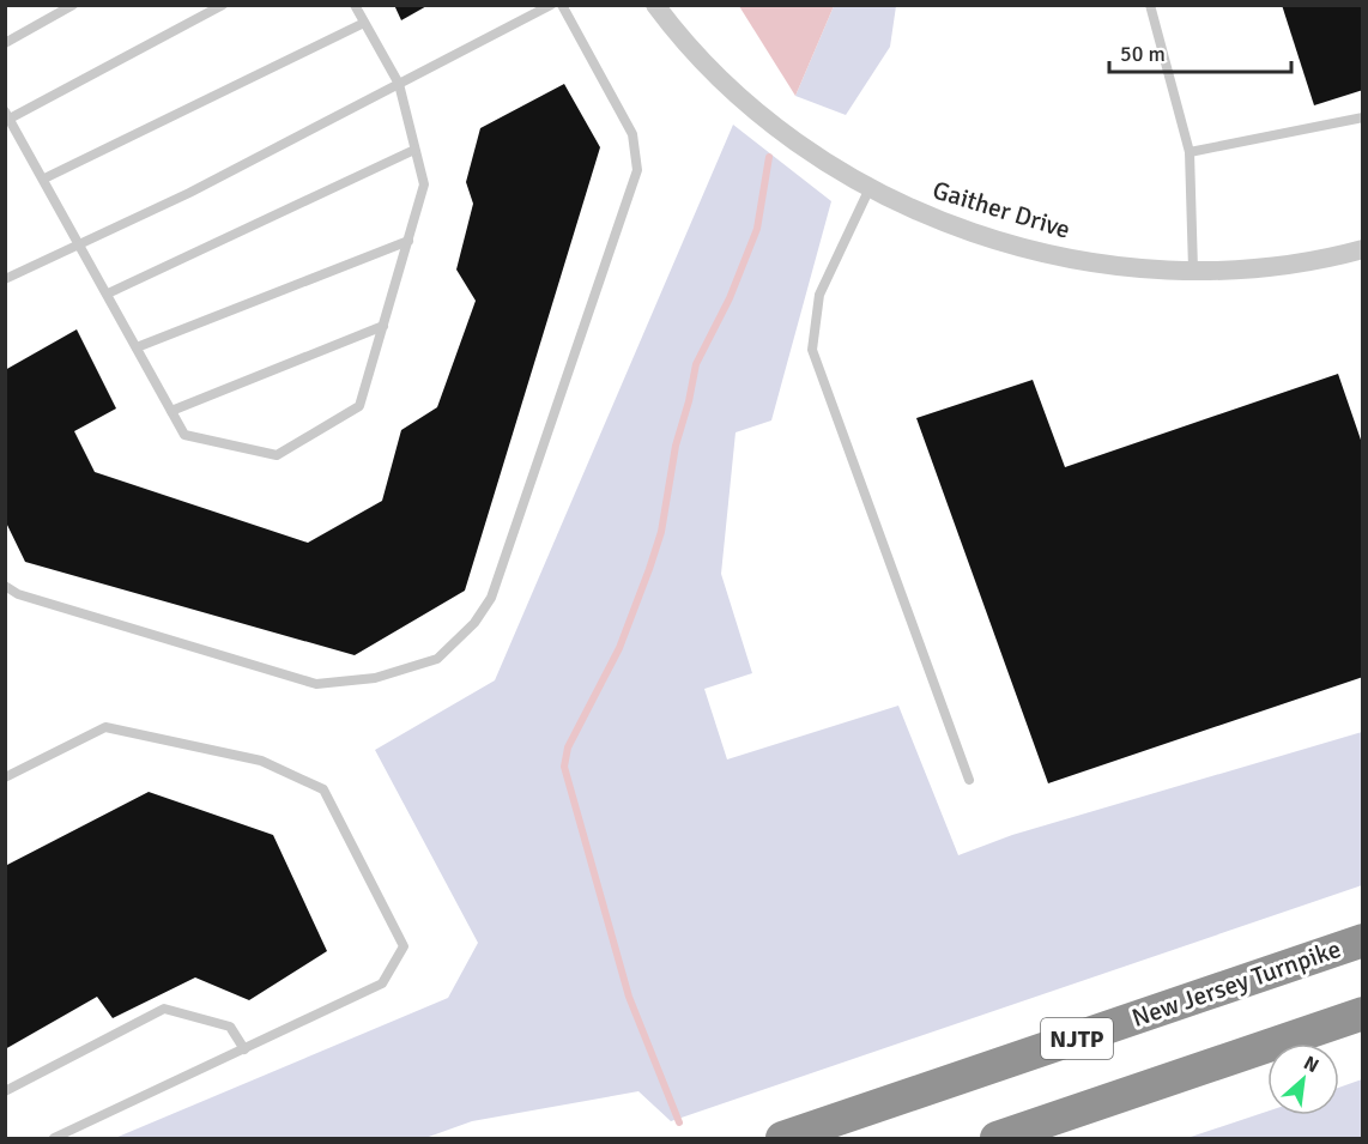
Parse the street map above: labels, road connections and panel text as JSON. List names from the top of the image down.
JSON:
{
  "streets": {
    "highway": ["New Jersey Turnpike", "NJTP"],
    "street": ["Gaither Drive"]
  },
  "scale_bar": "50 m",
  "north": "top right"
}
